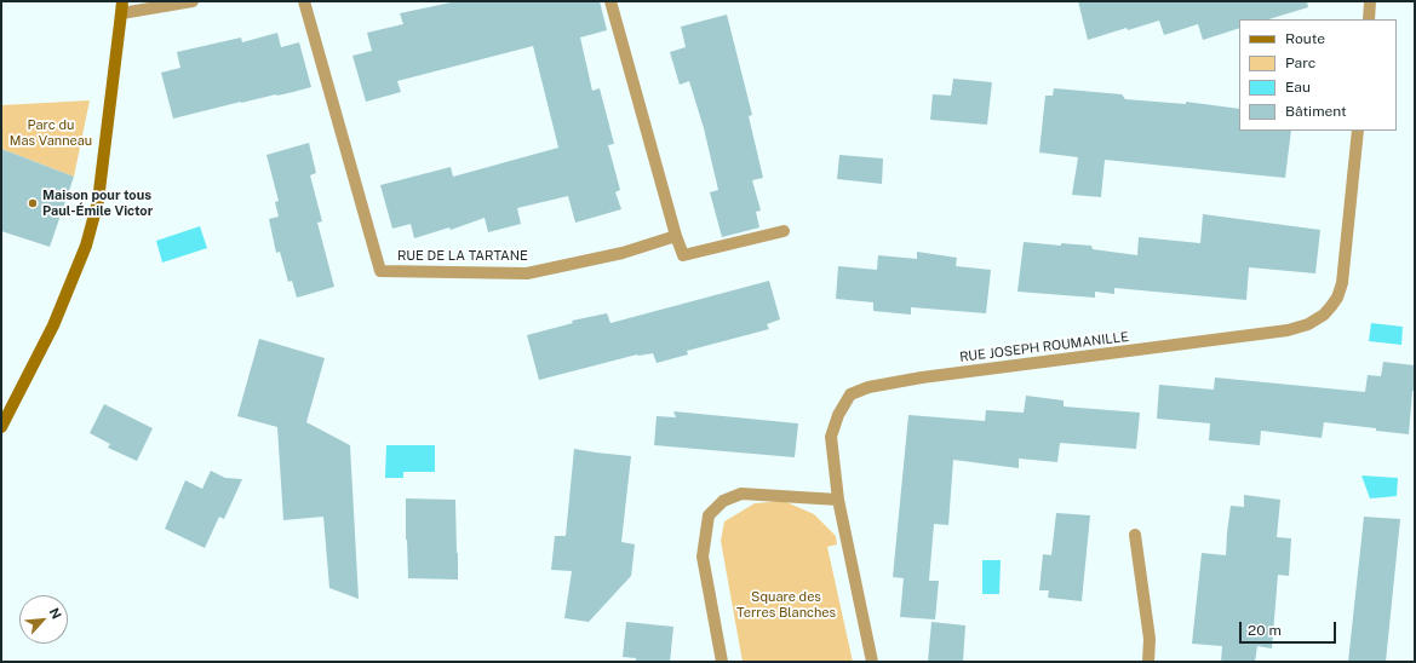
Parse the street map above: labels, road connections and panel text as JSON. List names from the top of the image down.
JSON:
{
  "streets": {
    "street": ["RUE DE LA TARTANE", "RUE JOSEPH ROUMANILLE"]
  },
  "parks": ["Parc du Mas Vanneau", "Square des Terres Blanches"],
  "places": ["Maison pour tous Paul-Émile Victor"],
  "legend": [
    "Route",
    "Parc",
    "Eau",
    "Bâtiment"
  ],
  "scale_bar": "20 m",
  "north": "top right"
}
